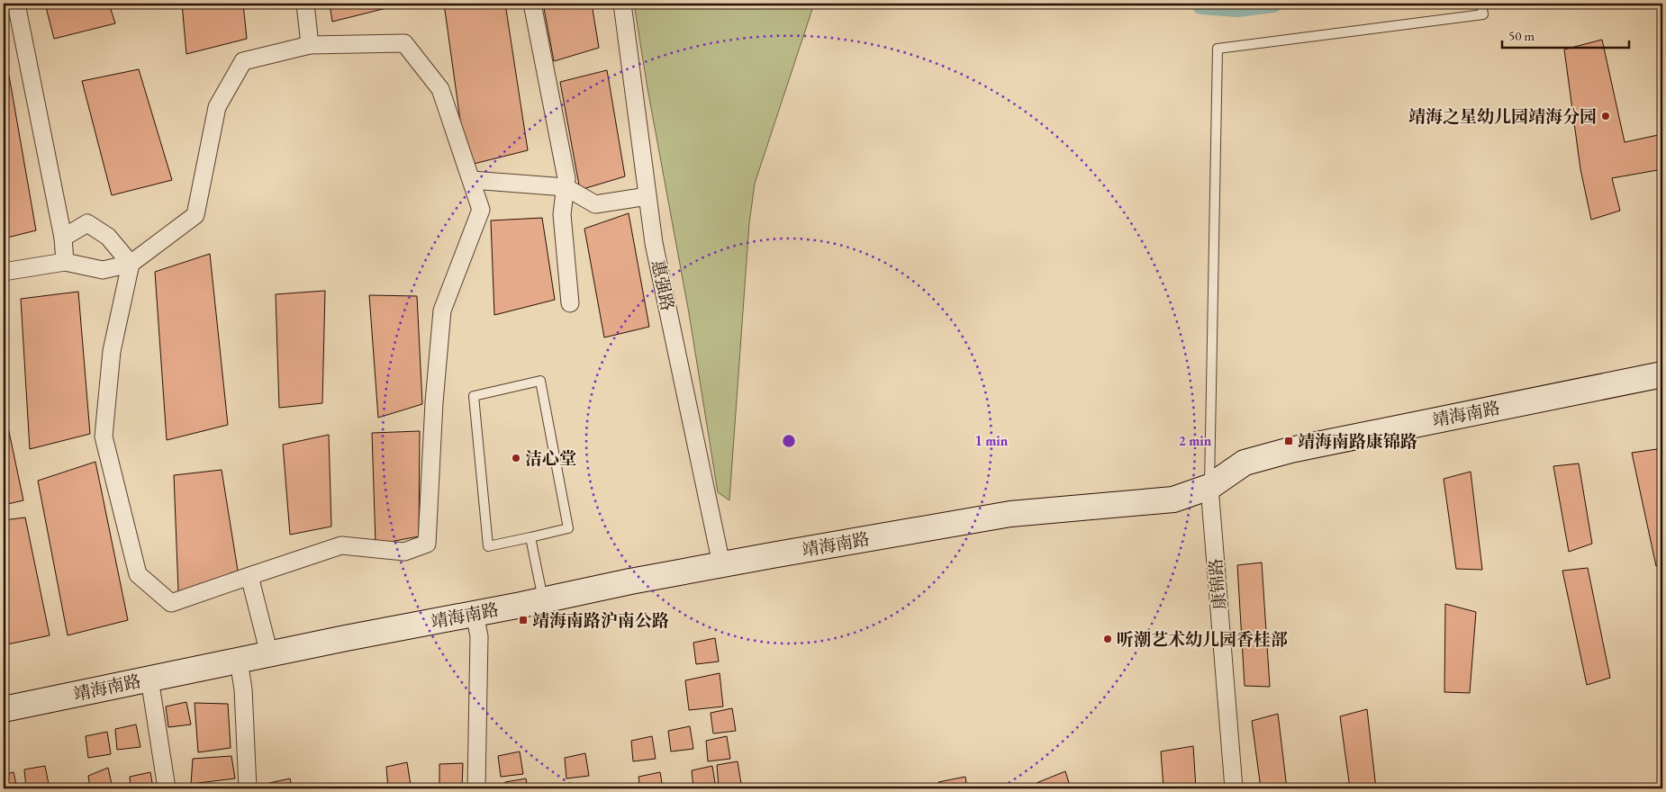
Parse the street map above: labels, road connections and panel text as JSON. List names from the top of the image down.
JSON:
{
  "streets": {
    "street": ["惠强路", "靖海南路", "康锦路"]
  },
  "crossings": [
    ["惠强路", "靖海南路"],
    ["靖海南路", "康锦路"]
  ],
  "places": {
    "other": ["靖海之星幼儿园靖海分园", "洁心堂", "听潮艺术幼儿园香桂部"],
    "transit": ["靖海南路康锦路", "靖海南路沪南公路"]
  },
  "scale_bar": "50 m",
  "rings": ["1 min", "2 min"]
}
